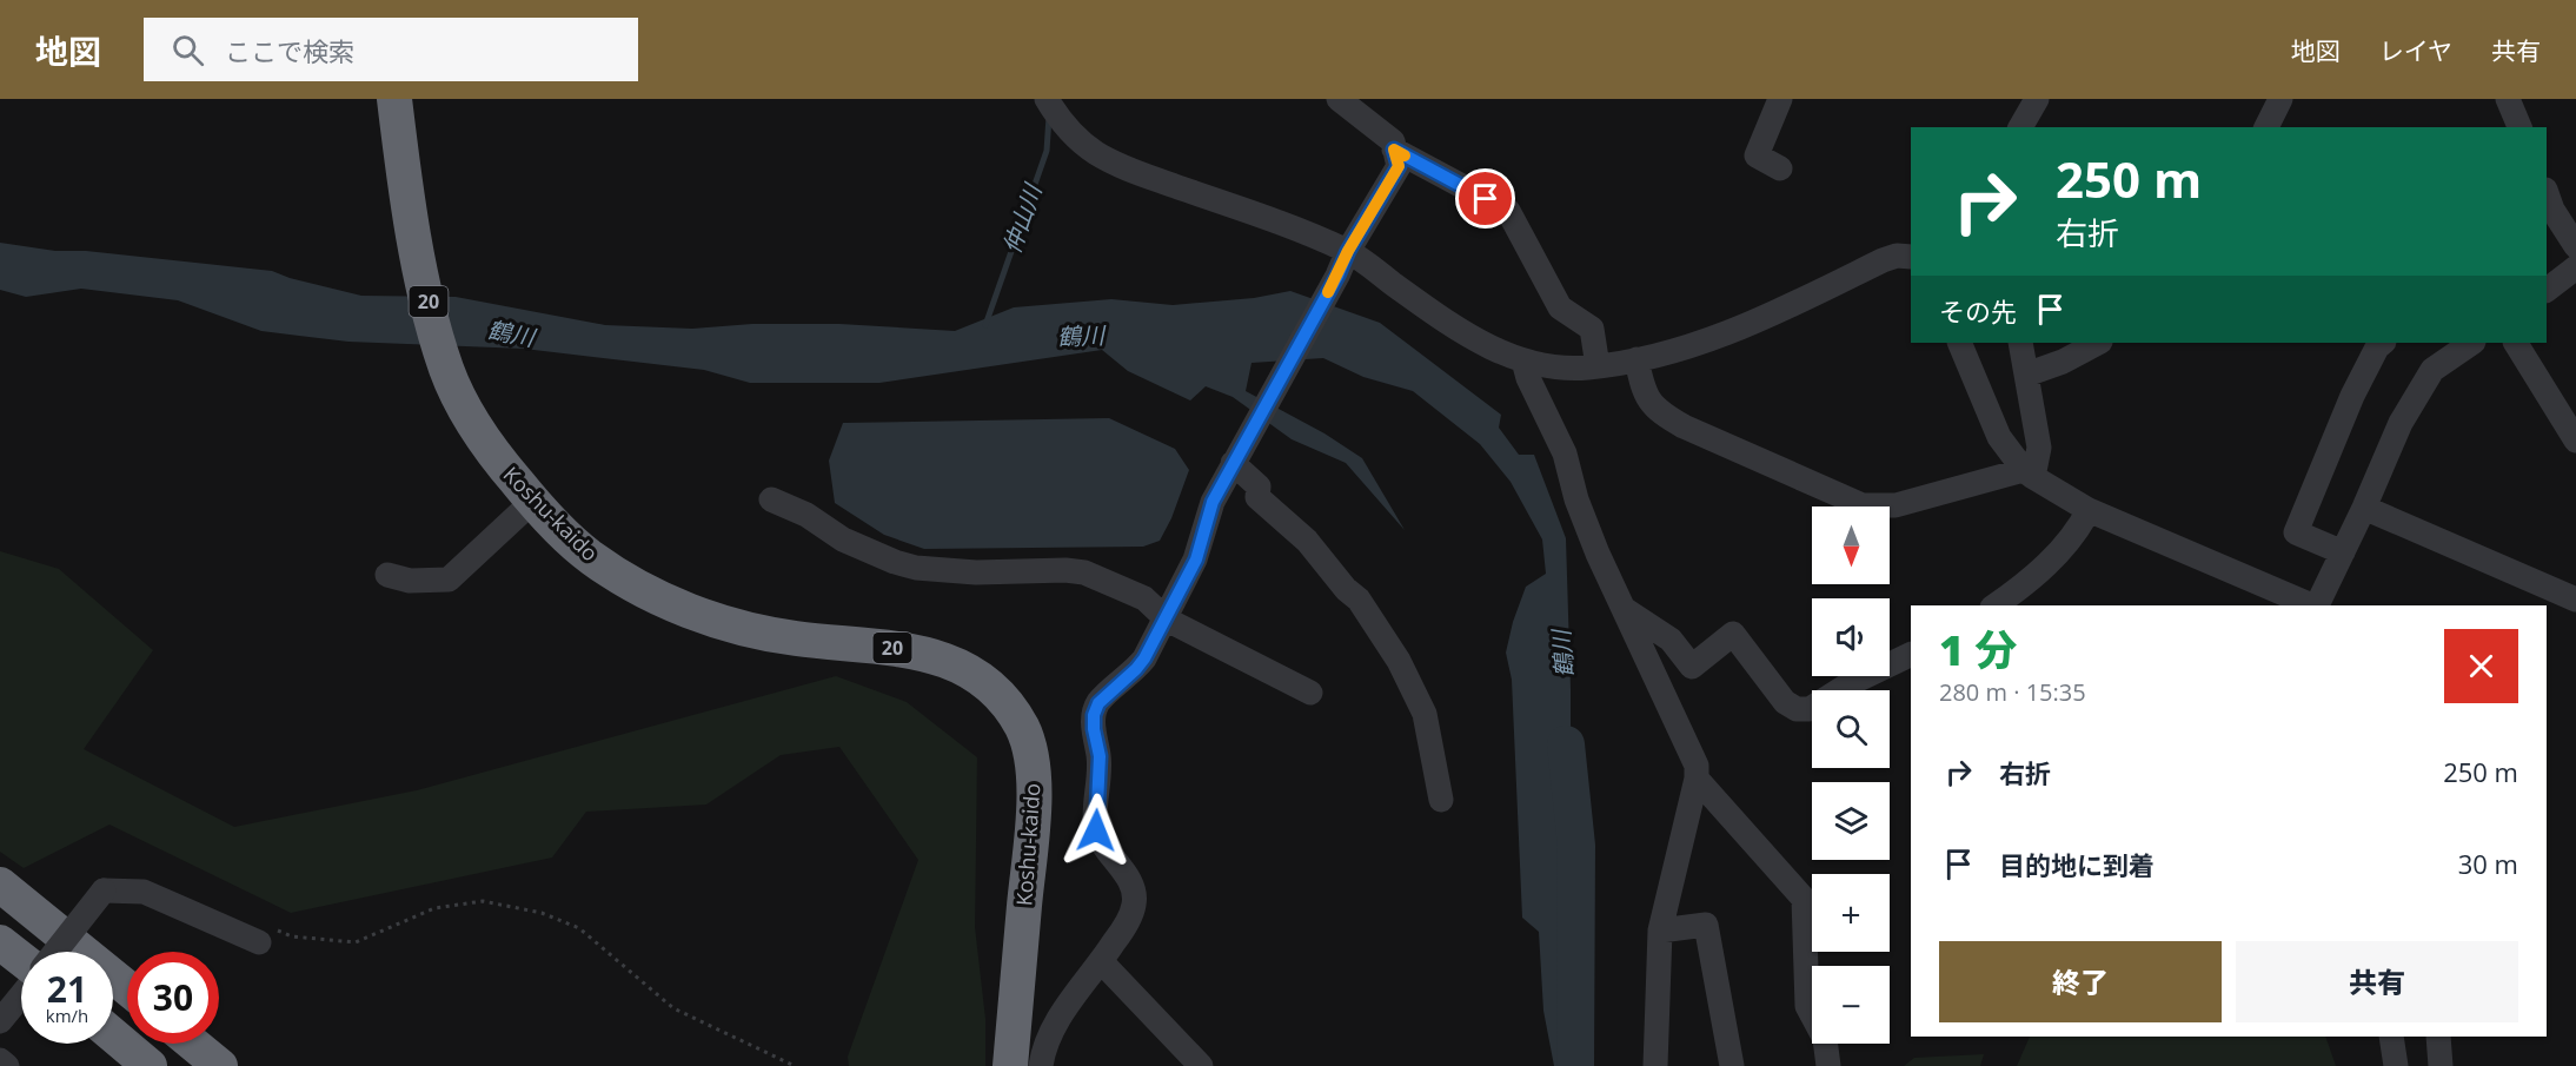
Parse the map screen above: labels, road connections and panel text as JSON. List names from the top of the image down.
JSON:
{
  "streets": {
    "highway": ["20", "Koshu-kaido"]
  },
  "water": ["仲山川", "鶴川"],
  "north": "bottom",
  "page": {
    "header": "地図",
    "search": "ここで検索",
    "nav": ["地図", "レイヤ", "共有"],
    "turn": ["250 m", "右折"],
    "then": "その先",
    "map_buttons": ["+", "−"],
    "heading": ["1 分", "280 m · 15:35"],
    "list": [
      {
        "name": "右折",
        "value": "250 m"
      },
      {
        "name": "目的地に到着",
        "value": "30 m"
      }
    ],
    "buttons": ["終了", "共有"],
    "speed": "21 km/h",
    "limit": "30"
  }
}
